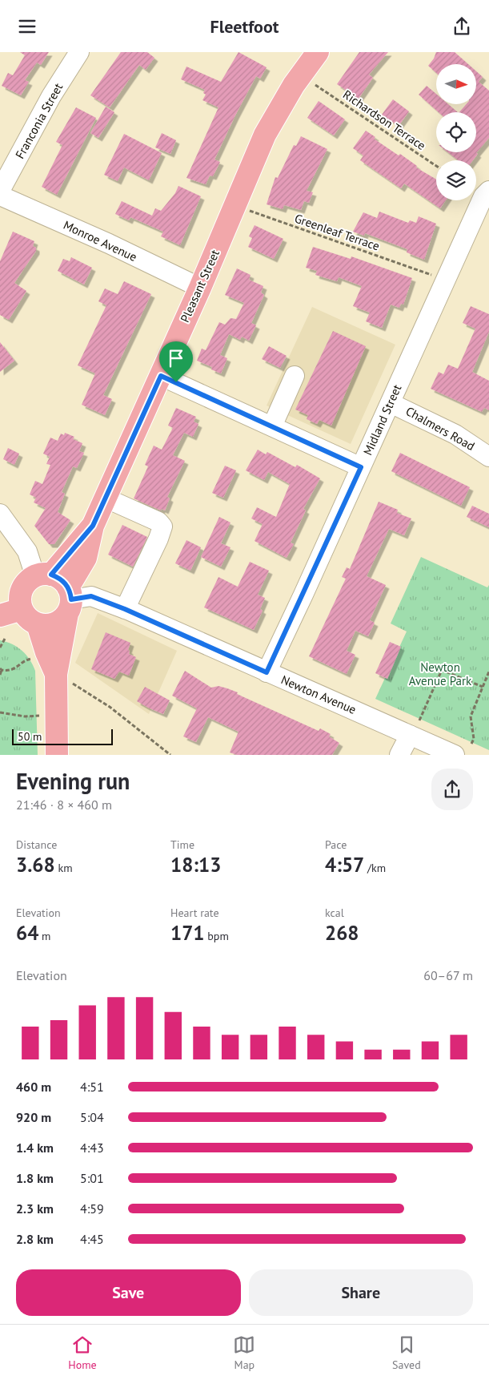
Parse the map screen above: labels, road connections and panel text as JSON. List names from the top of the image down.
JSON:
{
  "streets": {
    "main road": ["Pleasant Street"],
    "street": [
      "Franconia Street",
      "Monroe Avenue",
      "Midland Street",
      "Chalmers Road",
      "Newton Avenue"
    ],
    "path": ["Richardson Terrace", "Greenleaf Terrace"]
  },
  "crossings": [
    ["Greenleaf Terrace", "Pleasant Street"],
    ["Monroe Avenue", "Pleasant Street"],
    ["Pleasant Street", "Newton Avenue"],
    ["Midland Street", "Chalmers Road"],
    ["Midland Street", "Newton Avenue"]
  ],
  "parks": ["Newton Avenue Park"],
  "scale_bar": "50 m",
  "north": "right",
  "page": {
    "header": "Fleetfoot",
    "scale": "50 m",
    "heading": ["Evening run", "21:46 · 8 × 460 m"],
    "stats": [
      ["Distance", "3.68 km"],
      ["Time", "18:13"],
      ["Pace", "4:57 /km"],
      ["Elevation", "64 m"],
      ["Heart rate", "171 bpm"],
      ["kcal", "268"]
    ],
    "chart": ["Elevation", "60–67 m"],
    "list": [
      {
        "name": "460 m",
        "note": "4:51"
      },
      {
        "name": "920 m",
        "note": "5:04"
      },
      {
        "name": "1.4 km",
        "note": "4:43"
      },
      {
        "name": "1.8 km",
        "note": "5:01"
      },
      {
        "name": "2.3 km",
        "note": "4:59"
      },
      {
        "name": "2.8 km",
        "note": "4:45"
      }
    ],
    "buttons": ["Save", "Share"],
    "tabs": ["Home", "Map", "Saved"]
  }
}
